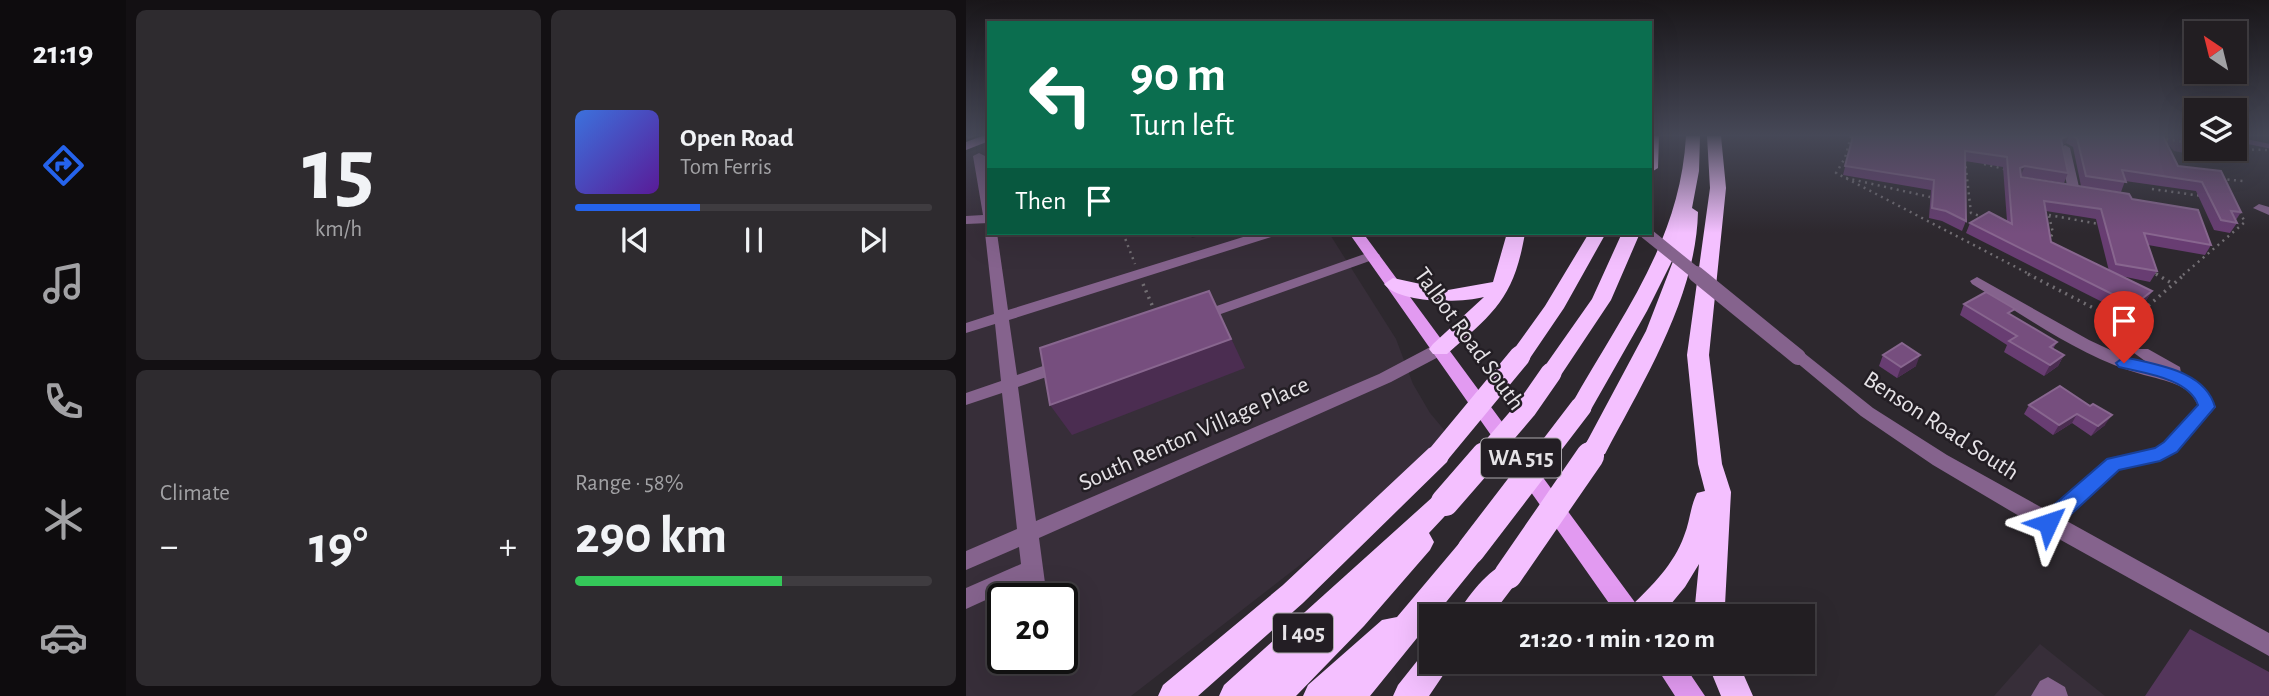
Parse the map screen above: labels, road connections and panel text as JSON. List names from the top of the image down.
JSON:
{
  "streets": {
    "highway": ["I 405"],
    "main road": ["Talbot Road South", "WA 515"],
    "street": ["Benson Road South", "South Renton Village Place"]
  },
  "crossings": [
    ["Talbot Road South", "South Renton Village Place"]
  ],
  "north": "top left",
  "page": {
    "tabs": "21:19",
    "tile": [
      ["15", "km/h"],
      "Climate",
      ["Range · 58%", "290 km"]
    ],
    "turn": ["90 m", "Turn left"],
    "song": ["Open Road", "Tom Ferris"],
    "then": "Then",
    "heat": ["−", "19°", "+"],
    "limit": "20",
    "trip": "21:20 · 1 min · 120 m"
  }
}
